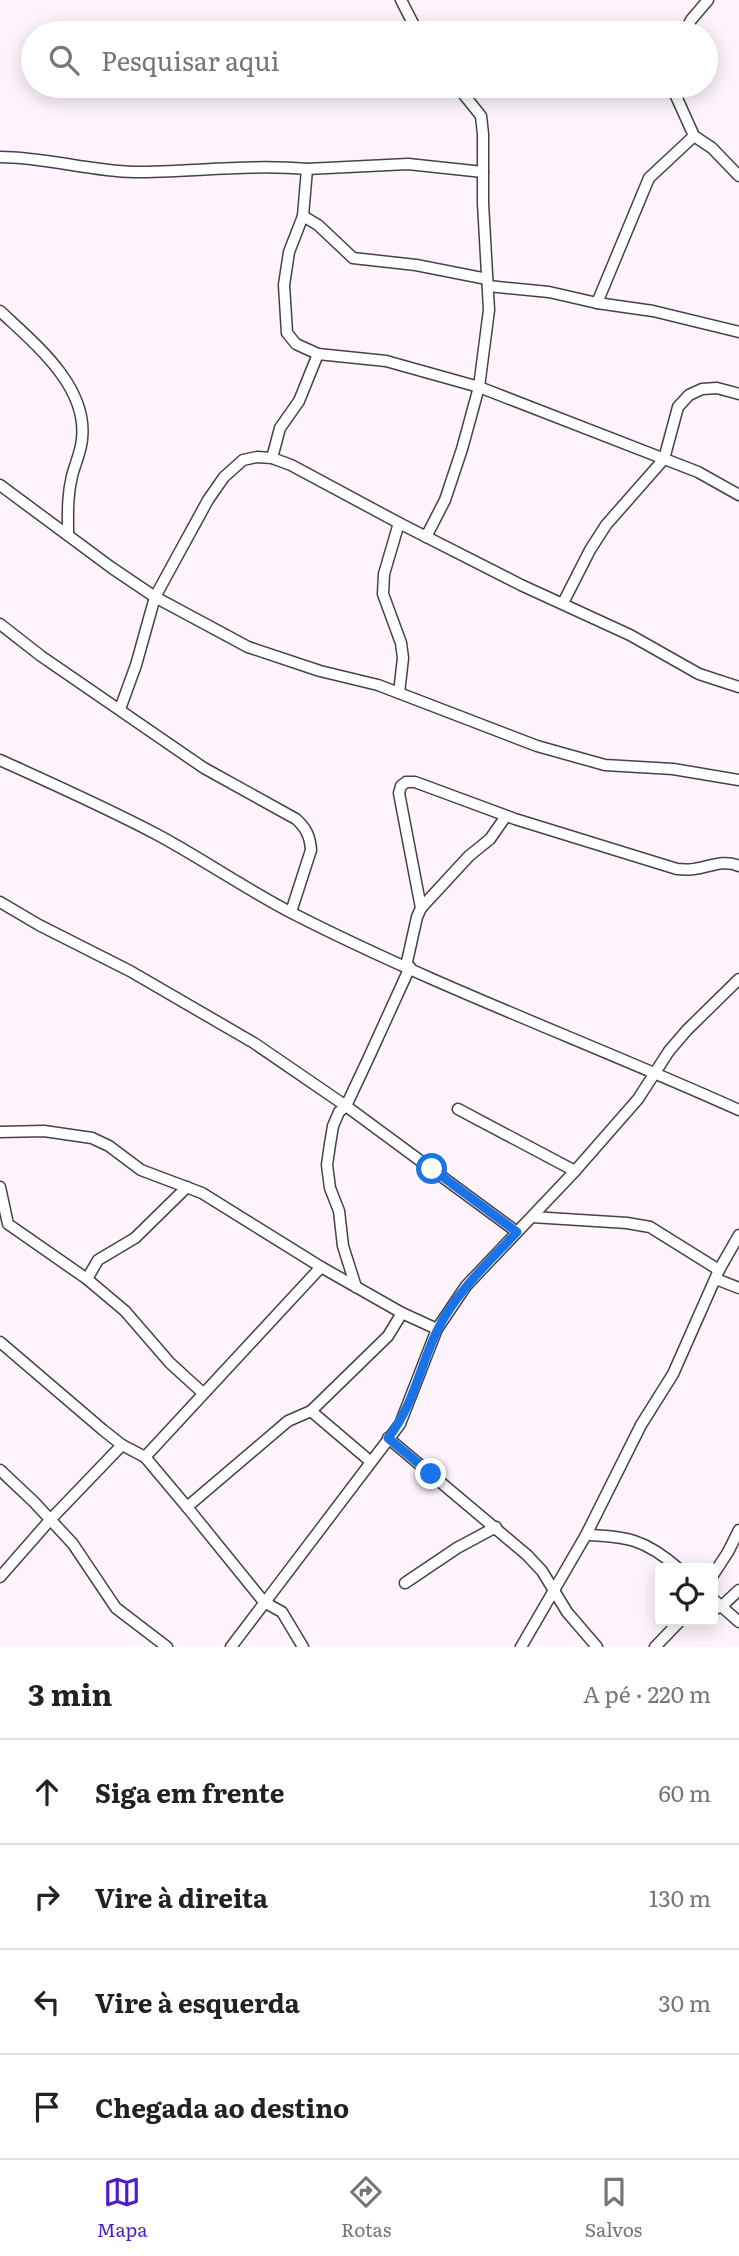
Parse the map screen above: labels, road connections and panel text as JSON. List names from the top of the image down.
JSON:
{
  "page": {
    "search": "Pesquisar aqui",
    "heading": ["3 min", "A pé · 220 m"],
    "list": [
      ["Siga em frente", "60 m"],
      ["Vire à direita", "130 m"],
      ["Vire à esquerda", "30 m"],
      "Chegada ao destino"
    ],
    "nav": ["Mapa", "Rotas", "Salvos"]
  }
}
